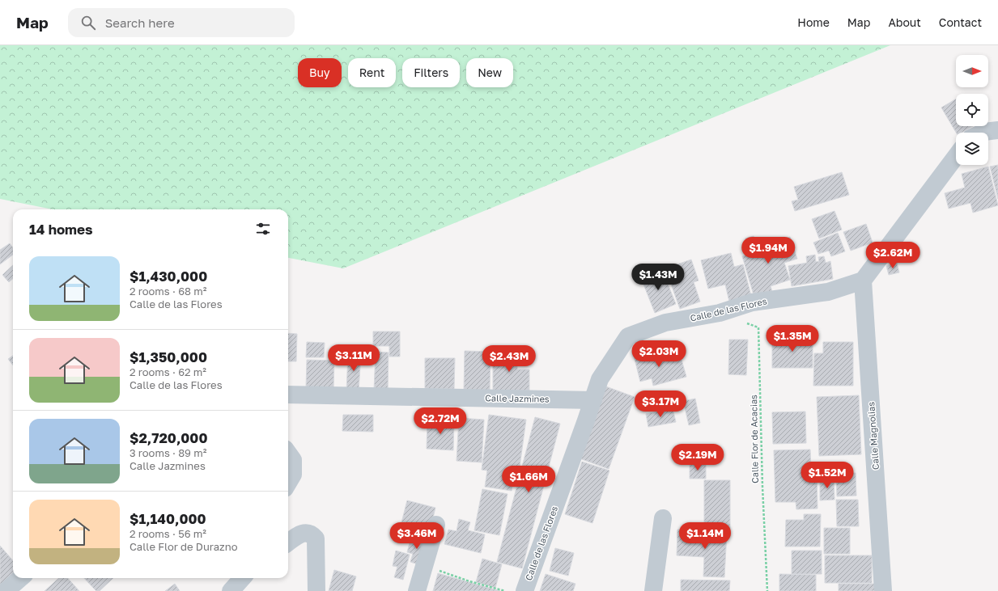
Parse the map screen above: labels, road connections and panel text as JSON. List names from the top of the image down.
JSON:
{
  "streets": {
    "street": ["Calle de las Flores", "Calle Jazmines", "Calle Magnolias"],
    "path": ["Calle Flor de Acacias"]
  },
  "crossings": [
    ["Calle de las Flores", "Calle Jazmines"],
    ["Calle de las Flores", "Calle Magnolias"],
    ["Calle de las Flores", "Calle Flor de Acacias"]
  ],
  "north": "right",
  "page": {
    "header": "Map",
    "search": "Search here",
    "nav": [
      "Home",
      "Map",
      "About",
      "Contact"
    ],
    "chip": [
      "Buy",
      "Rent",
      "Filters",
      "New"
    ],
    "heading": "14 homes",
    "price": [
      "$1.94M",
      "$2.62M",
      "$1.43M",
      "$1.35M",
      "$2.03M",
      "$3.11M",
      "$2.43M",
      "$3.17M",
      "$2.72M",
      "$2.19M",
      "$1.52M",
      "$1.66M",
      "$3.46M",
      "$1.14M"
    ],
    "list": [
      {
        "name": "$1,430,000",
        "note": "2 rooms · 68 m² · Calle de las Flores"
      },
      {
        "name": "$1,350,000",
        "note": "2 rooms · 62 m² · Calle de las Flores"
      },
      {
        "name": "$2,720,000",
        "note": "3 rooms · 89 m² · Calle Jazmines"
      },
      {
        "name": "$1,140,000",
        "note": "2 rooms · 56 m² · Calle Flor de Durazno"
      }
    ]
  }
}
